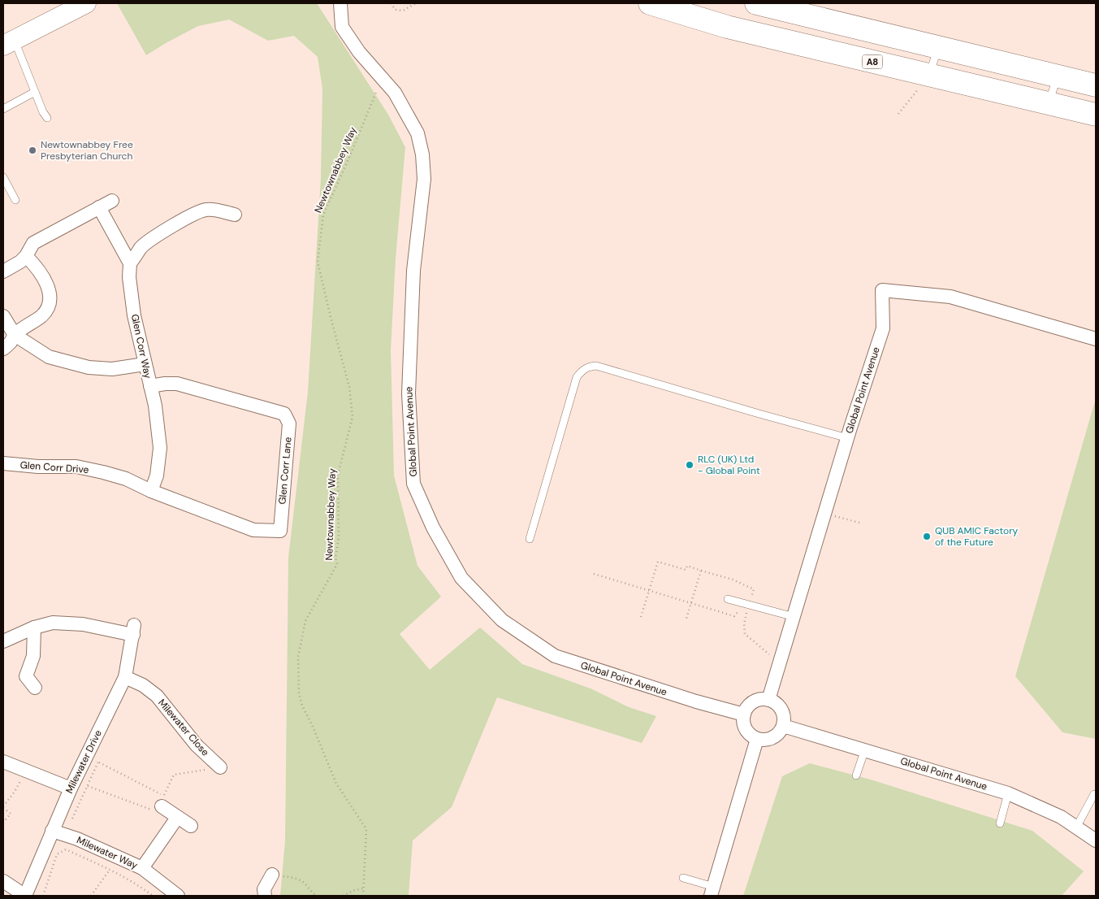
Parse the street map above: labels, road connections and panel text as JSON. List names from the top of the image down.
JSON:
{
  "streets": {
    "highway": ["A8"],
    "street": [
      "Glen Corr Way",
      "Global Point Avenue",
      "Glen Corr Drive",
      "Glen Corr Lane",
      "Milewater Close",
      "Milewater Drive",
      "Milewater Way"
    ],
    "path": ["Newtownabbey Way"]
  },
  "crossings": [
    ["Newtownabbey Way", "Global Point Avenue"],
    ["Glen Corr Way", "Glen Corr Drive"],
    ["Glen Corr Way", "Glen Corr Lane"],
    ["Glen Corr Drive", "Glen Corr Lane"],
    ["Milewater Close", "Milewater Drive"],
    ["Milewater Drive", "Milewater Way"]
  ],
  "places": ["Newtownabbey Free Presbyterian Church", "RLC (UK) Ltd - Global Point", "QUB AMIC Factory of the Future"]
}
